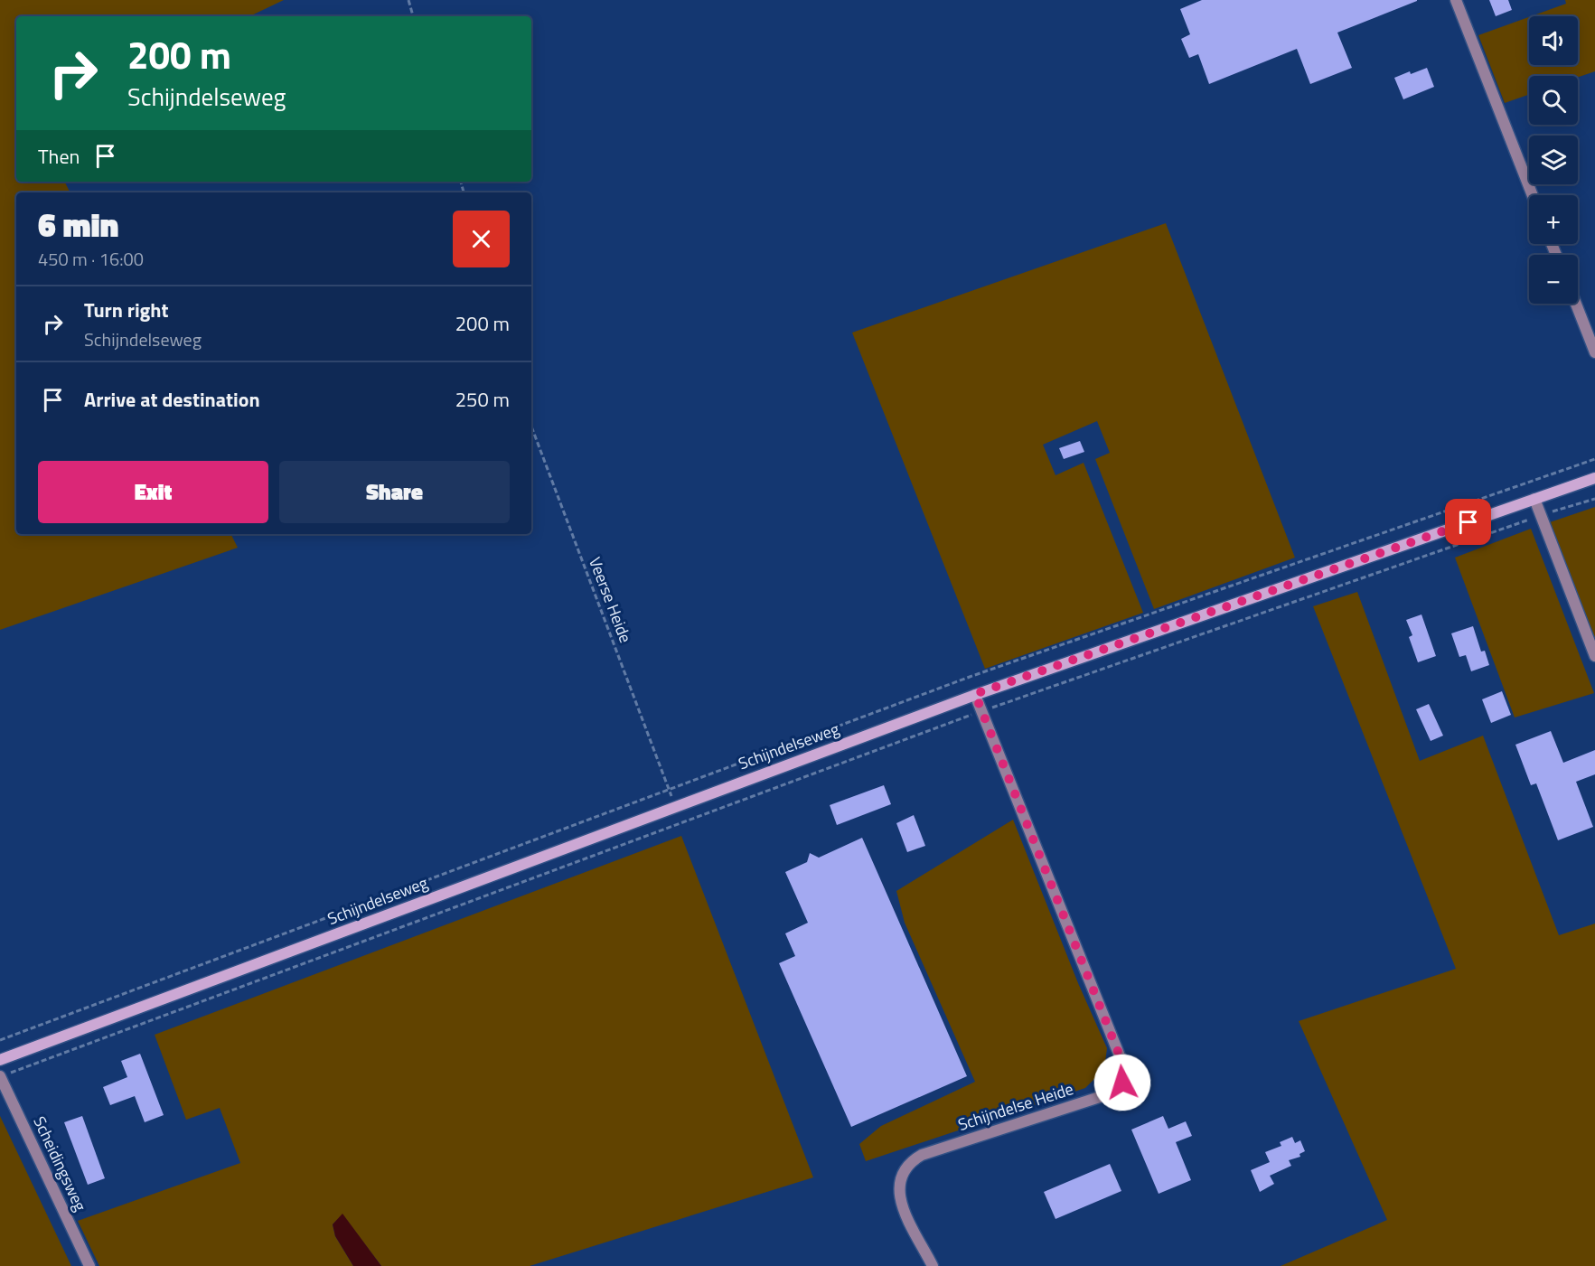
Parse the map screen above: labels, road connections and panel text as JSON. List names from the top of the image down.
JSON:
{
  "streets": {
    "main road": ["Schijndelseweg"],
    "street": ["Schijndelse Heide", "Scheidingsweg"],
    "path": ["Veerse Heide"]
  },
  "crossings": [
    ["Schijndelseweg", "Schijndelse Heide"]
  ],
  "page": {
    "map_buttons": ["+", "−"],
    "turn": ["200 m", "Schijndelseweg"],
    "then": "Then",
    "heading": ["6 min", "450 m · 16:00"],
    "list": [
      {
        "name": "Turn right",
        "note": "Schijndelseweg",
        "value": "200 m"
      },
      {
        "name": "Arrive at destination",
        "value": "250 m"
      }
    ],
    "buttons": ["Exit", "Share"]
  }
}
